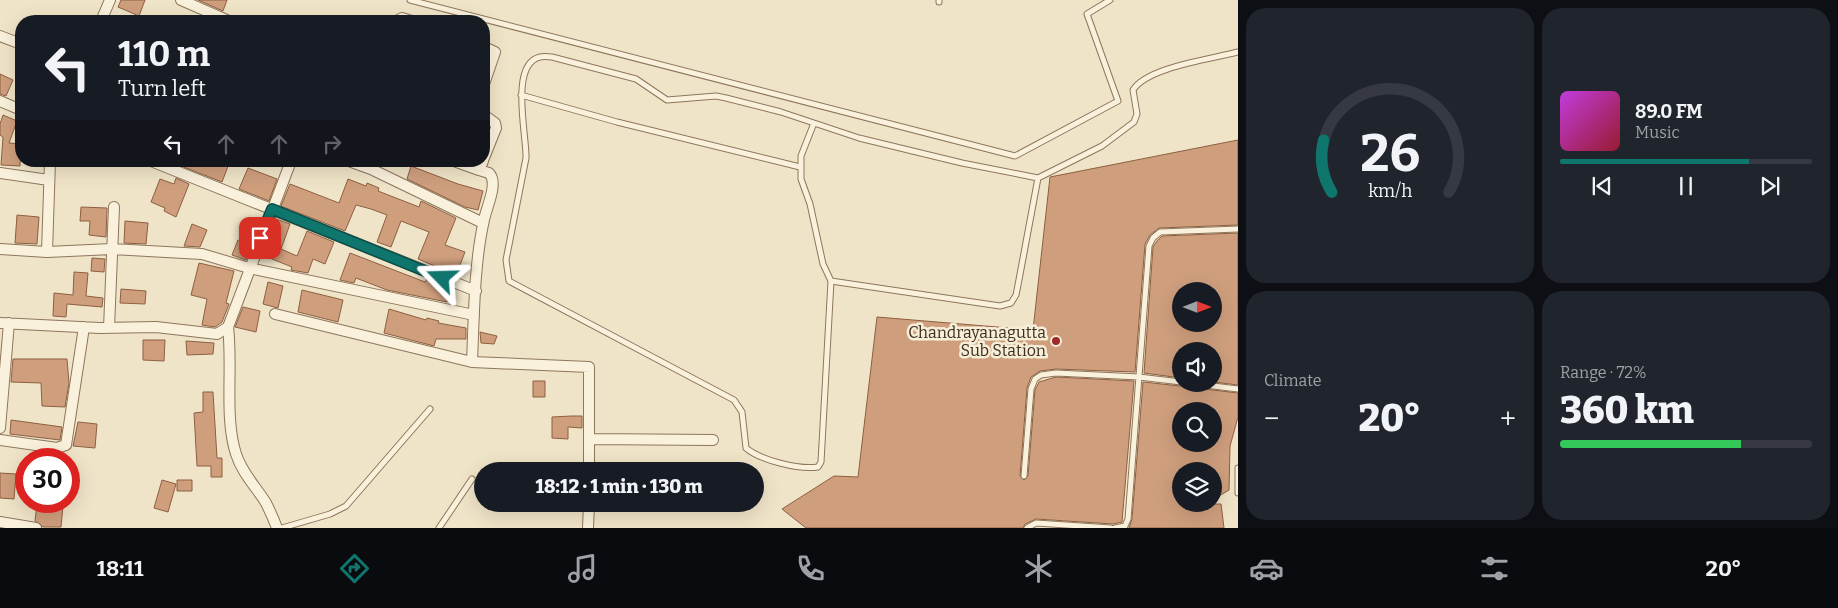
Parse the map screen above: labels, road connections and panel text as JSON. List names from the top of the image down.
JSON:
{
  "places": ["Chandrayanagutta Sub Station"],
  "north": "right",
  "page": {
    "turn": ["110 m", "Turn left"],
    "song": ["89.0 FM", "Music"],
    "tile": [
      "Climate",
      ["Range · 72%", "360 km"]
    ],
    "heat": ["−", "20°", "+"],
    "limit": "30",
    "trip": "18:12 · 1 min · 130 m",
    "tabs": ["18:11", "20°"],
    "gauge": ["26", "km/h"]
  }
}
